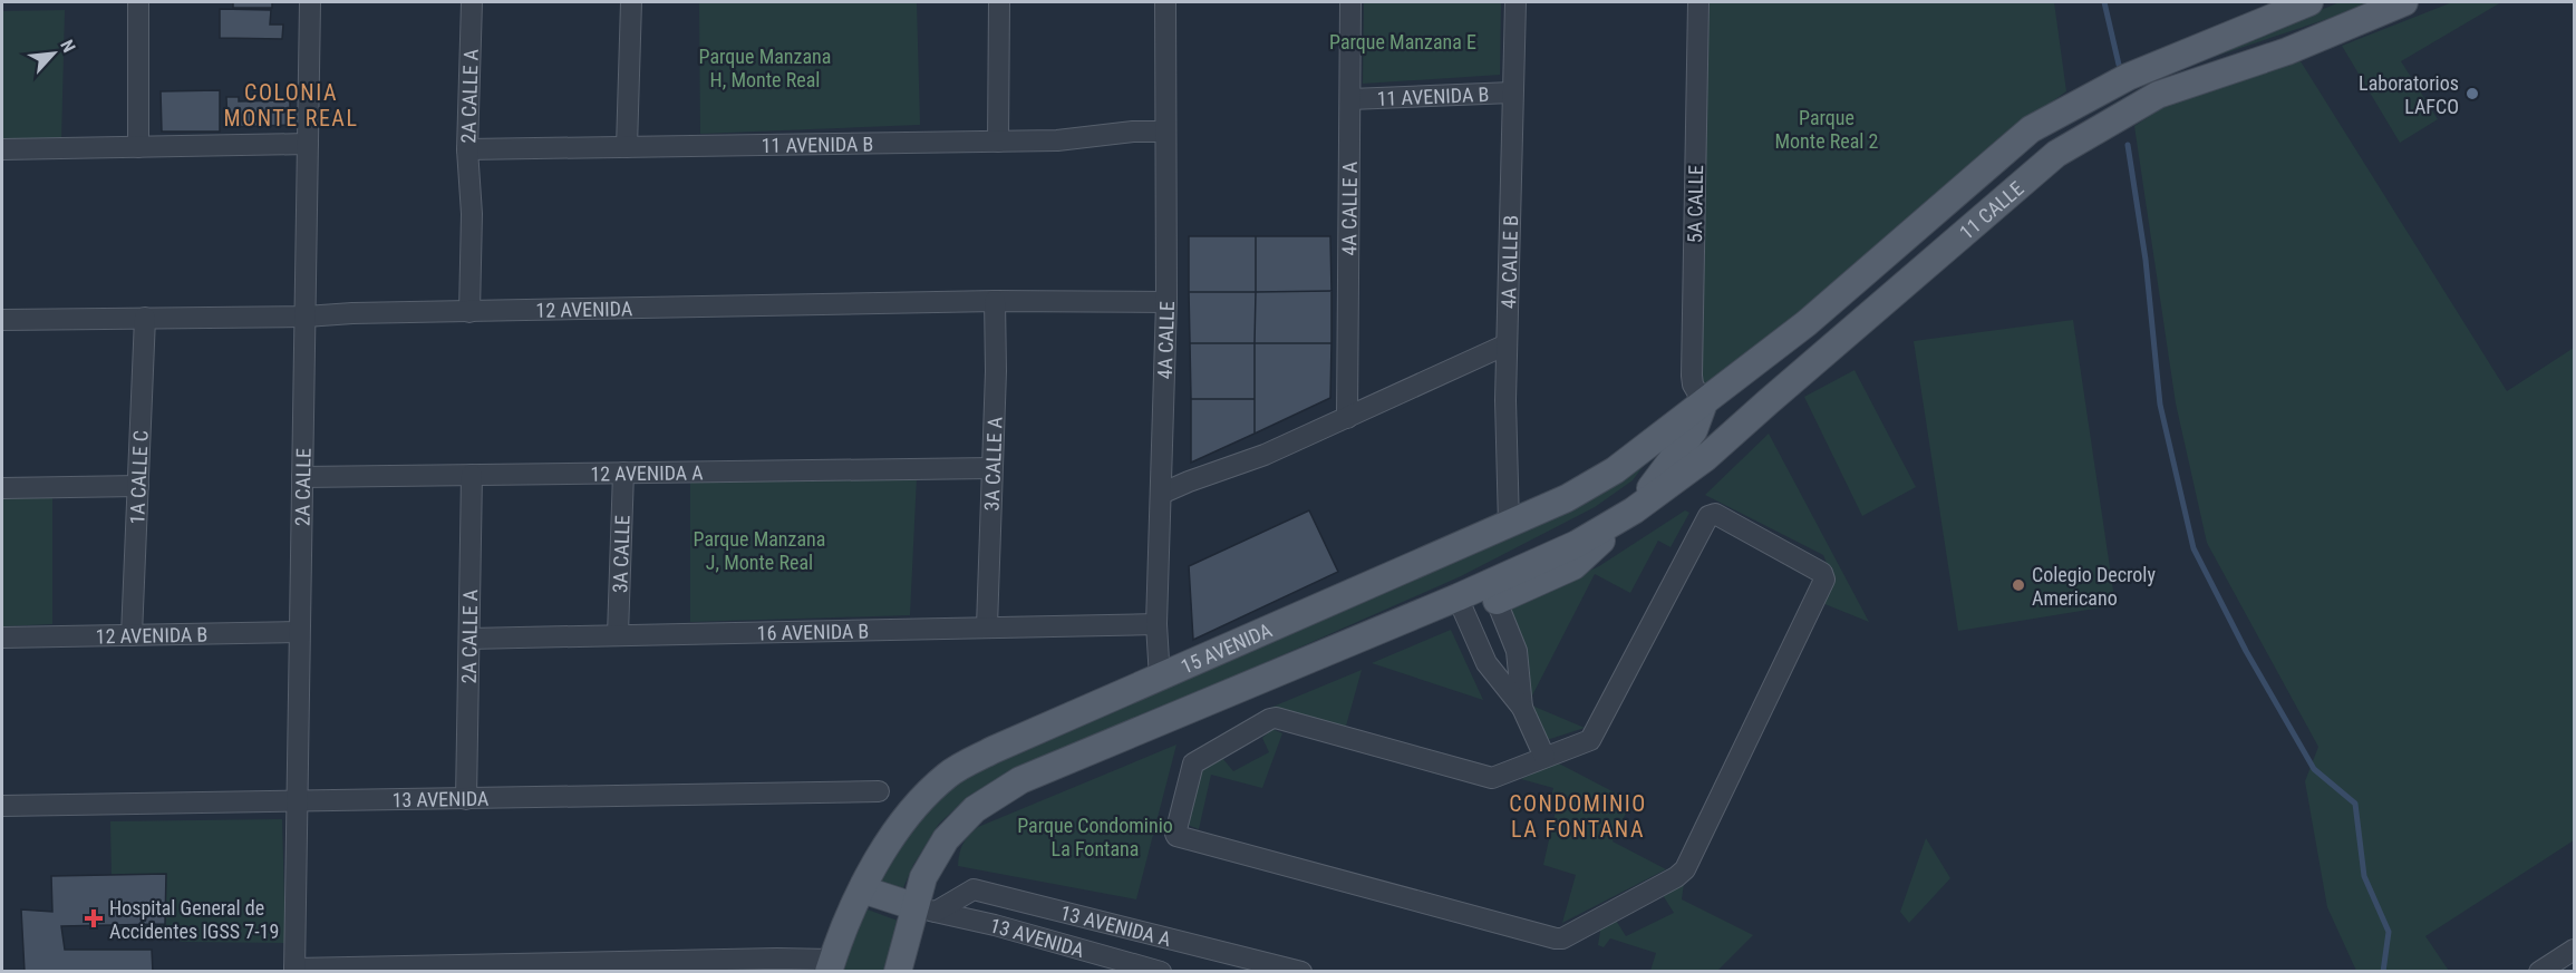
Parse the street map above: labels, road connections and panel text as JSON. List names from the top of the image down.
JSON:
{
  "streets": {
    "main road": ["11 CALLE", "15 AVENIDA"],
    "street": [
      "11 AVENIDA B",
      "2A CALLE A",
      "5A CALLE",
      "4A CALLE A",
      "4A CALLE B",
      "12 AVENIDA",
      "4A CALLE",
      "3A CALLE A",
      "12 AVENIDA A",
      "1A CALLE C",
      "2A CALLE",
      "3A CALLE",
      "16 AVENIDA B",
      "12 AVENIDA B",
      "13 AVENIDA",
      "13 AVENIDA A"
    ]
  },
  "crossings": [
    ["11 AVENIDA B", "2A CALLE A"],
    ["11 AVENIDA B", "4A CALLE A"],
    ["11 AVENIDA B", "4A CALLE B"],
    ["11 AVENIDA B", "4A CALLE"],
    ["2A CALLE A", "12 AVENIDA"],
    ["2A CALLE A", "12 AVENIDA A"],
    ["2A CALLE A", "16 AVENIDA B"],
    ["2A CALLE A", "13 AVENIDA"],
    ["5A CALLE", "11 CALLE"],
    ["5A CALLE", "15 AVENIDA"],
    ["11 CALLE", "15 AVENIDA"],
    ["4A CALLE B", "15 AVENIDA"],
    ["12 AVENIDA", "4A CALLE"],
    ["12 AVENIDA", "3A CALLE A"],
    ["12 AVENIDA", "1A CALLE C"],
    ["12 AVENIDA", "2A CALLE"],
    ["4A CALLE", "16 AVENIDA B"],
    ["4A CALLE", "15 AVENIDA"],
    ["3A CALLE A", "12 AVENIDA A"],
    ["3A CALLE A", "16 AVENIDA B"],
    ["12 AVENIDA A", "2A CALLE"],
    ["12 AVENIDA A", "3A CALLE"],
    ["1A CALLE C", "12 AVENIDA B"],
    ["2A CALLE", "12 AVENIDA B"],
    ["2A CALLE", "13 AVENIDA"],
    ["3A CALLE", "16 AVENIDA B"],
    ["15 AVENIDA", "13 AVENIDA"],
    ["15 AVENIDA", "13 AVENIDA A"],
    ["13 AVENIDA", "13 AVENIDA A"]
  ],
  "districts": ["COLONIA MONTE REAL", "CONDOMINIO LA FONTANA"],
  "parks": [
    "Parque Manzana E",
    "Parque Manzana H, Monte Real",
    "Parque Monte Real 2",
    "Parque Manzana J, Monte Real",
    "Parque Condominio La Fontana"
  ],
  "places": {
    "other": ["Laboratorios LAFCO", "Colegio Decroly Americano"],
    "health": ["Hospital General de Accidentes IGSS 7-19"]
  },
  "north": "top right"
}
